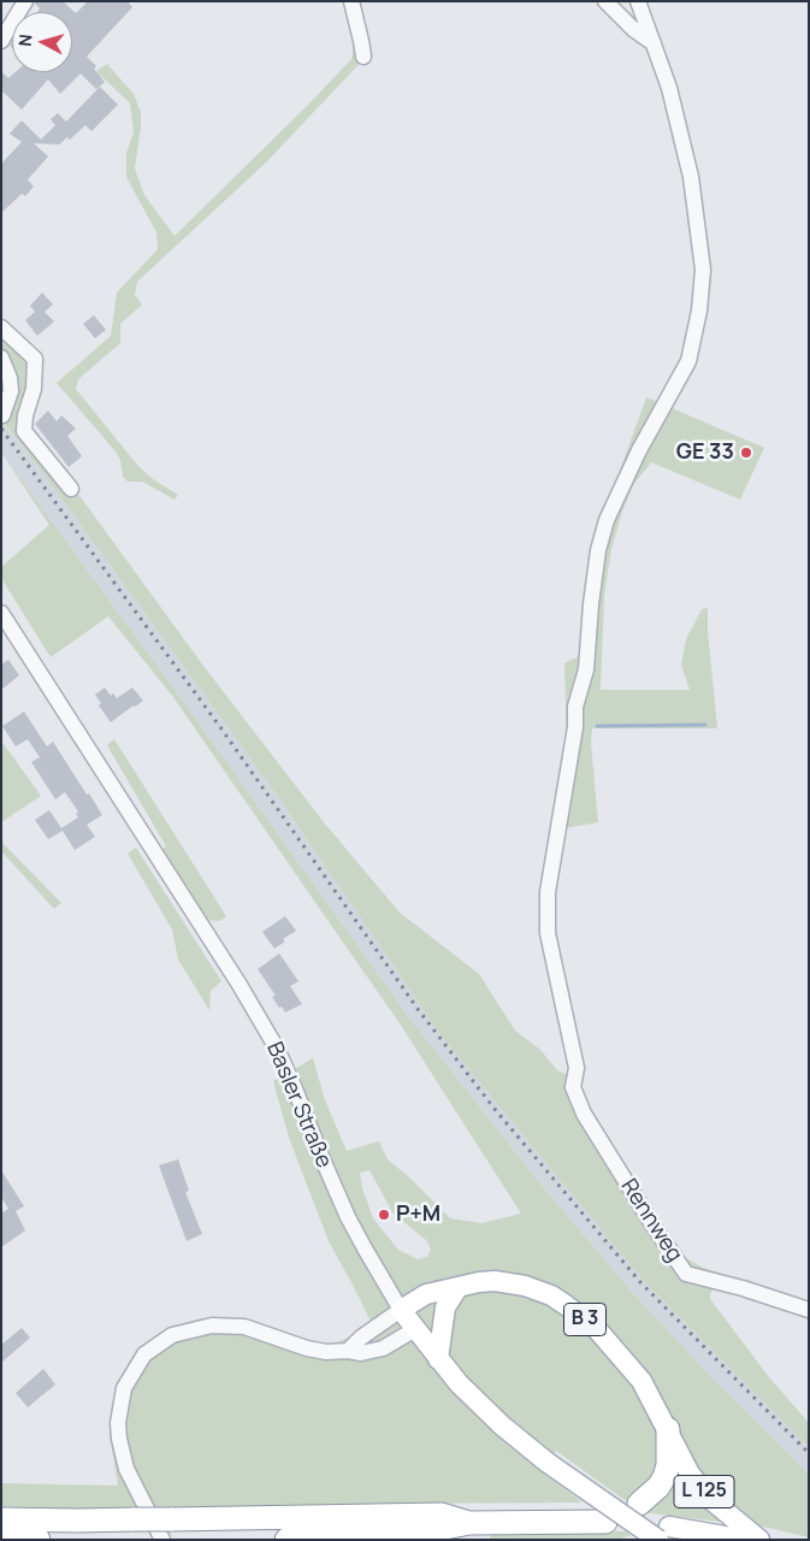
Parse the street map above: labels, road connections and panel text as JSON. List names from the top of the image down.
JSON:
{
  "streets": {
    "highway": ["B 3"],
    "main road": ["Basler Straße", "L 125"],
    "street": ["Rennweg"]
  },
  "crossings": [
    ["Basler Straße", "L 125"],
    ["B 3", "L 125"]
  ],
  "places": ["GE 33", "P+M"],
  "north": "left"
}
